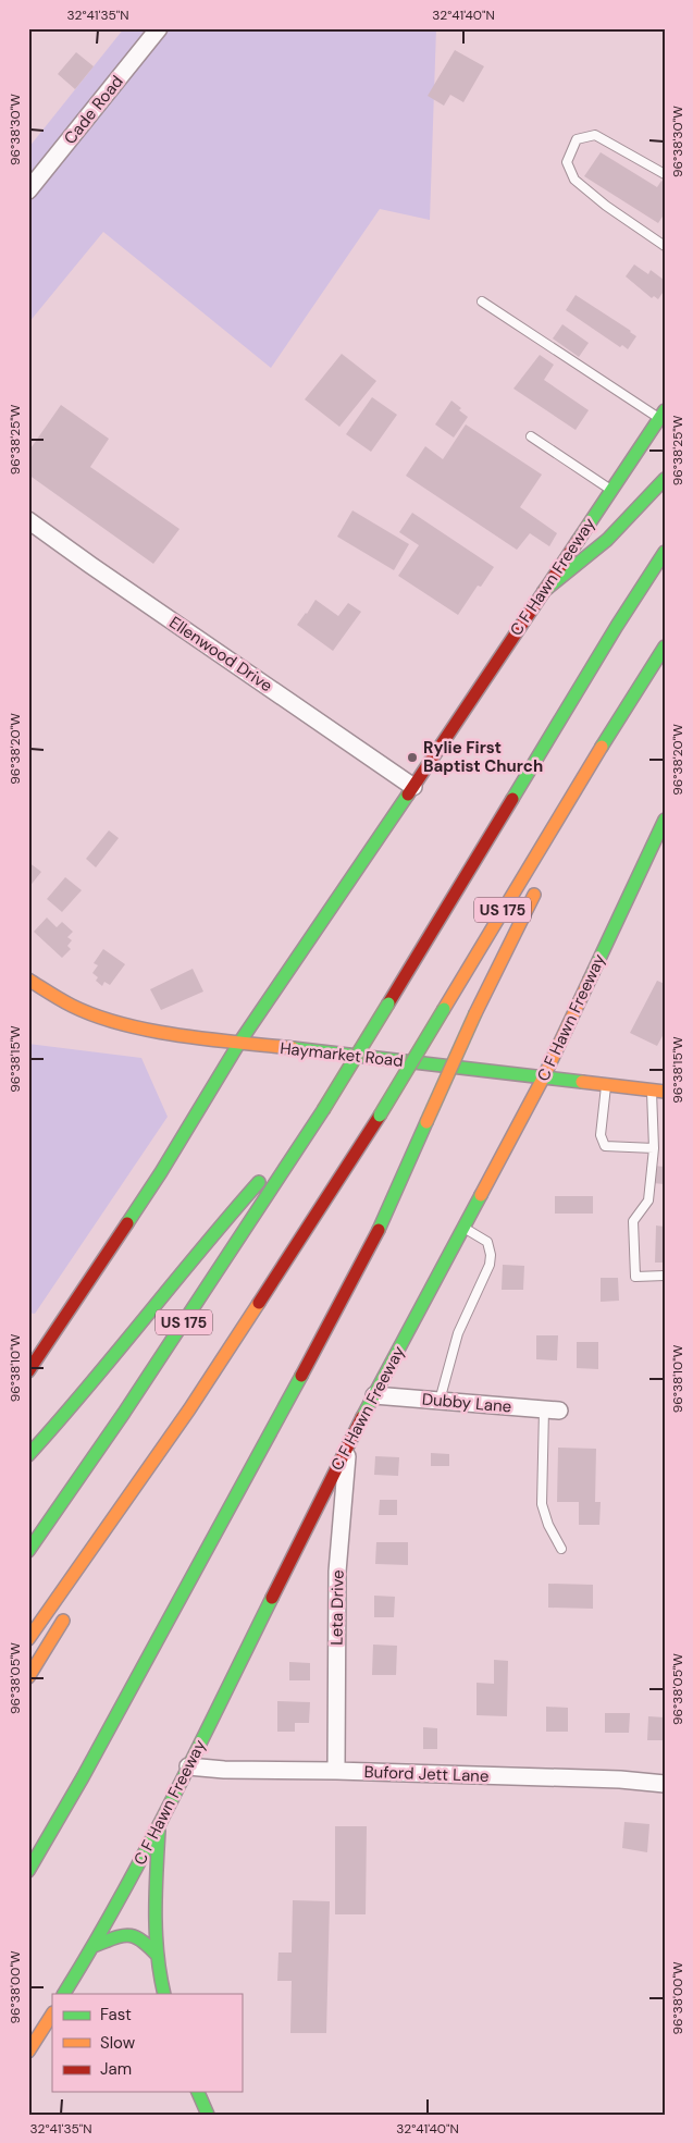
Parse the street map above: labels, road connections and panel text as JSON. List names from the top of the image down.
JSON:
{
  "streets": {
    "main road": ["C F Hawn Freeway", "US 175", "Haymarket Road"],
    "street": [
      "Cade Road",
      "Ellenwood Drive",
      "Dubby Lane",
      "Leta Drive",
      "Buford Jett Lane"
    ]
  },
  "crossings": [
    ["C F Hawn Freeway", "Ellenwood Drive"],
    ["C F Hawn Freeway", "Haymarket Road"],
    ["C F Hawn Freeway", "Dubby Lane"],
    ["C F Hawn Freeway", "Leta Drive"],
    ["C F Hawn Freeway", "Buford Jett Lane"],
    ["Leta Drive", "Buford Jett Lane"]
  ],
  "places": ["Rylie First Baptist Church"],
  "legend": ["Fast", "Slow", "Jam"],
  "coordinates": [
    "32°41'35\"N",
    "32°41'40\"N",
    "96°38'30\"W",
    "96°38'25\"W",
    "96°38'20\"W",
    "96°38'15\"W",
    "96°38'10\"W",
    "96°38'05\"W",
    "96°38'00\"W"
  ]
}
